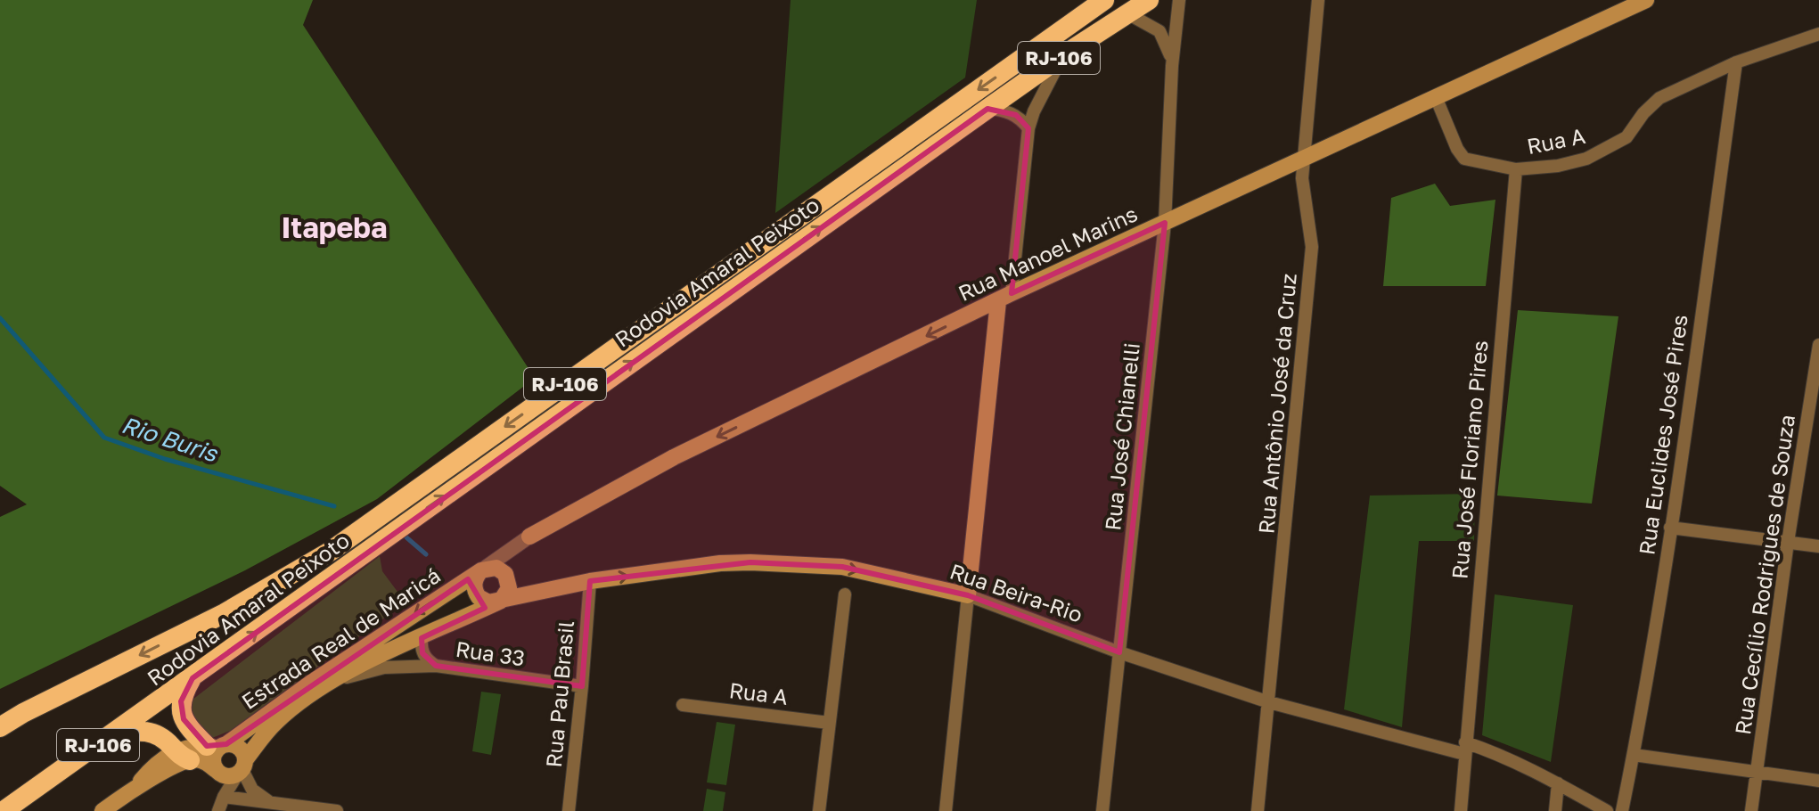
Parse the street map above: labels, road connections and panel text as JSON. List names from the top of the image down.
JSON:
{
  "streets": {
    "highway": ["RJ-106", "Rodovia Amaral Peixoto"],
    "main road": ["Rua Manoel Marins", "Rua Beira-Rio", "Estrada Real de Maricá"],
    "street": [
      "Rua A",
      "Rua Antônio José da Cruz",
      "Rua Euclides José Pires",
      "Rua José Chianelli",
      "Rua José Floriano Pires",
      "Rua Cecílio Rodrigues de Souza",
      "Rua 33",
      "Rua Pau Brasil"
    ]
  },
  "crossings": [
    ["Rua A", "Rua Manoel Marins"],
    ["Rua A", "Rua Euclides José Pires"],
    ["Rua A", "Rua José Floriano Pires"],
    ["Rua Manoel Marins", "Rua Antônio José da Cruz"],
    ["Rua Manoel Marins", "Rua José Chianelli"],
    ["Rua Manoel Marins", "Rua Beira-Rio"],
    ["Rua Manoel Marins", "Estrada Real de Maricá"],
    ["Rua Antônio José da Cruz", "Rua Beira-Rio"],
    ["Rua José Chianelli", "Rua Beira-Rio"],
    ["Rua José Floriano Pires", "Rua Beira-Rio"],
    ["Rua Beira-Rio", "Estrada Real de Maricá"],
    ["Rua Beira-Rio", "Rua Pau Brasil"],
    ["Estrada Real de Maricá", "Rua 33"],
    ["Rua 33", "Rua Pau Brasil"]
  ],
  "one_way": ["Rua Manoel Marins"],
  "districts": ["Itapeba"],
  "water": ["Rio Buris"]
}
